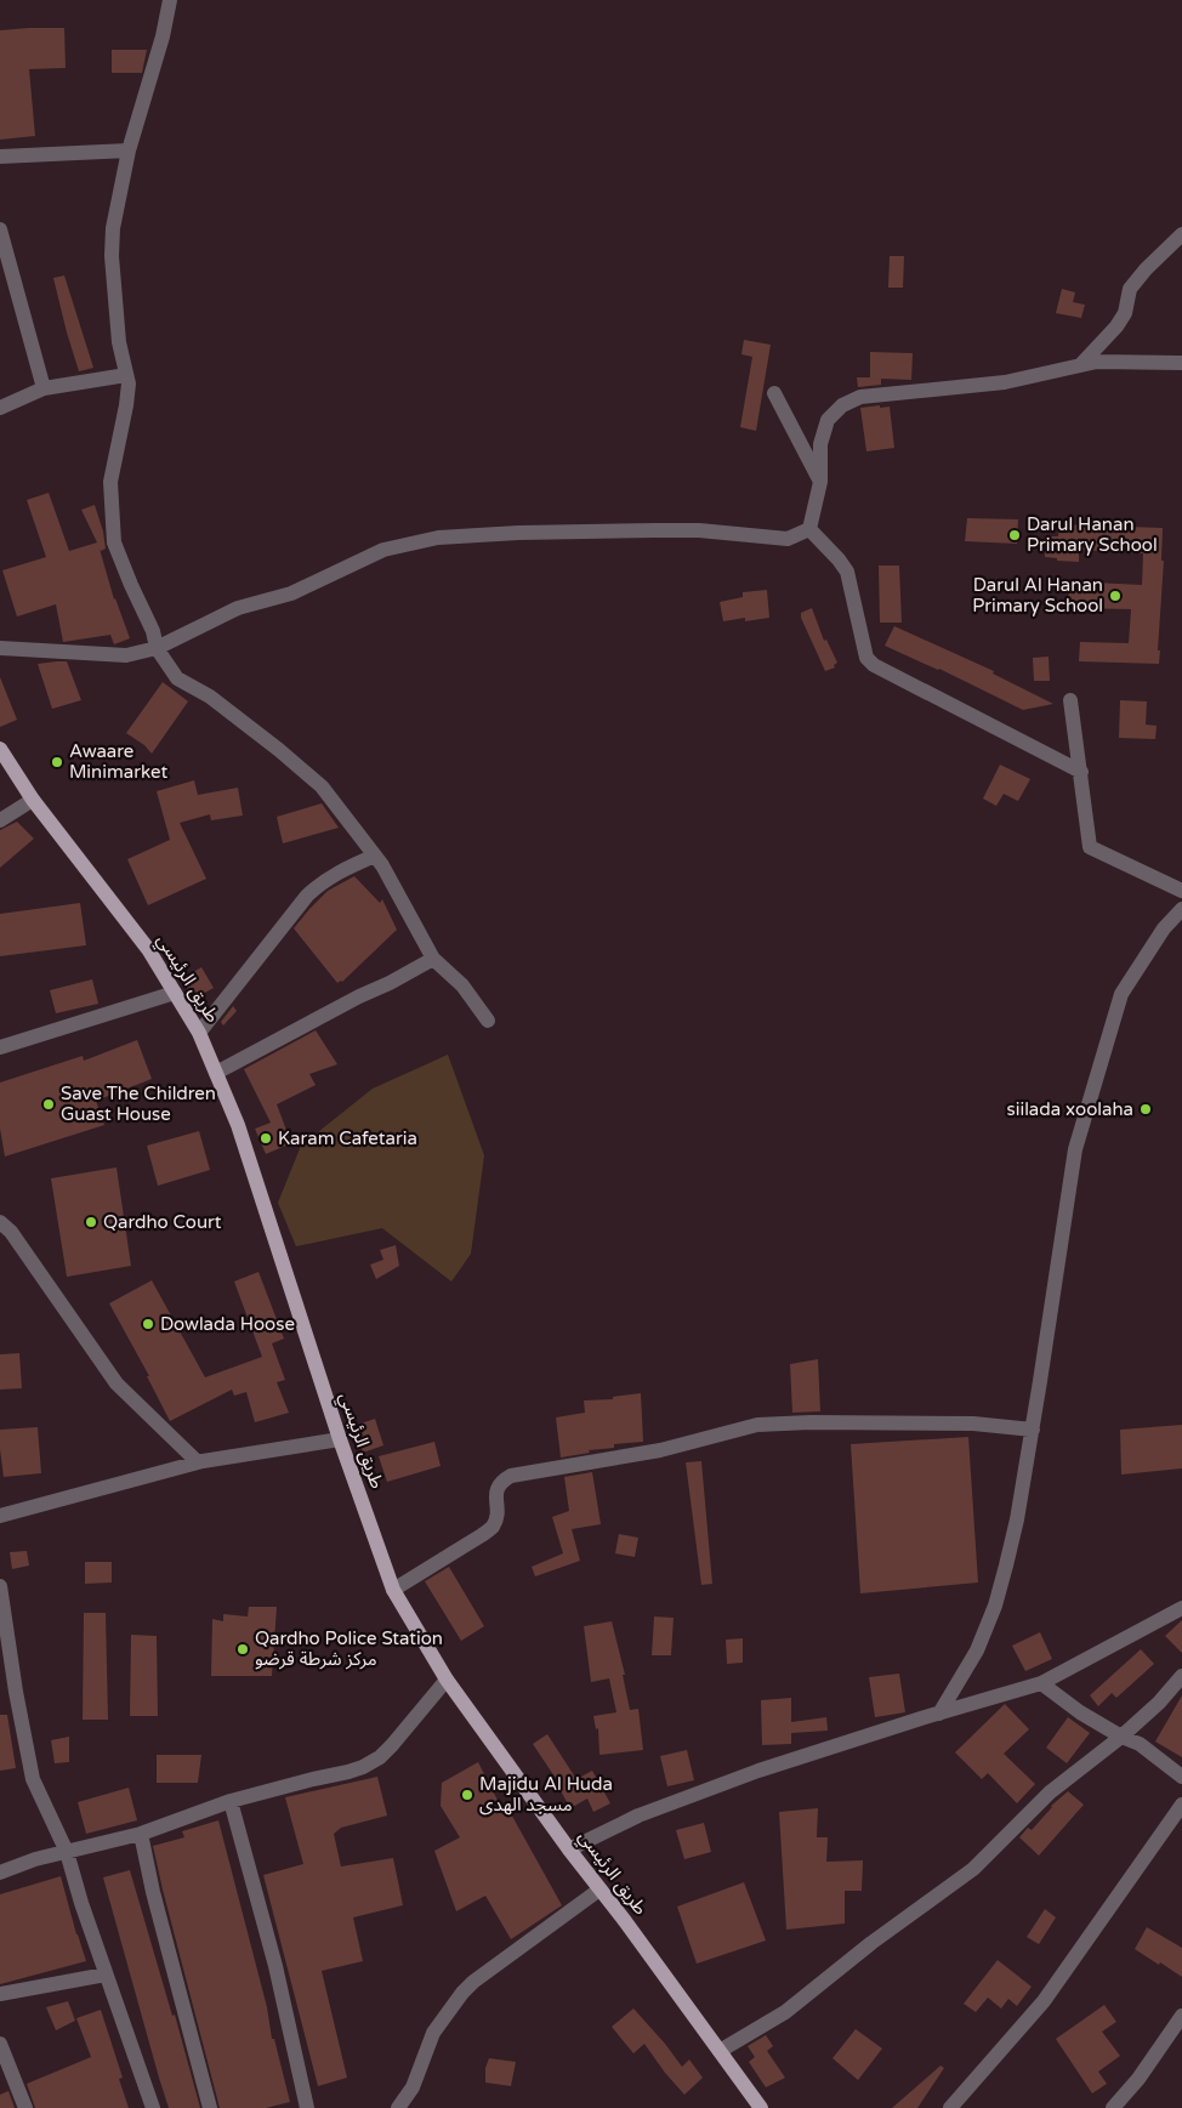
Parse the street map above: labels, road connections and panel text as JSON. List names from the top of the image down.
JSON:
{
  "streets": {
    "main road": ["طريق الرئيسي"]
  },
  "places": [
    "Darul Hanan Primary School",
    "Darul Al Hanan Primary School",
    "Awaare Minimarket",
    "Save The Children Guast House",
    "siilada xoolaha",
    "Karam Cafetaria",
    "Qardho Court",
    "Dowlada Hoose",
    "Qardho Police Station مركز شرطة قرضو",
    "Majidu Al Huda مسجد الهدى"
  ]
}
